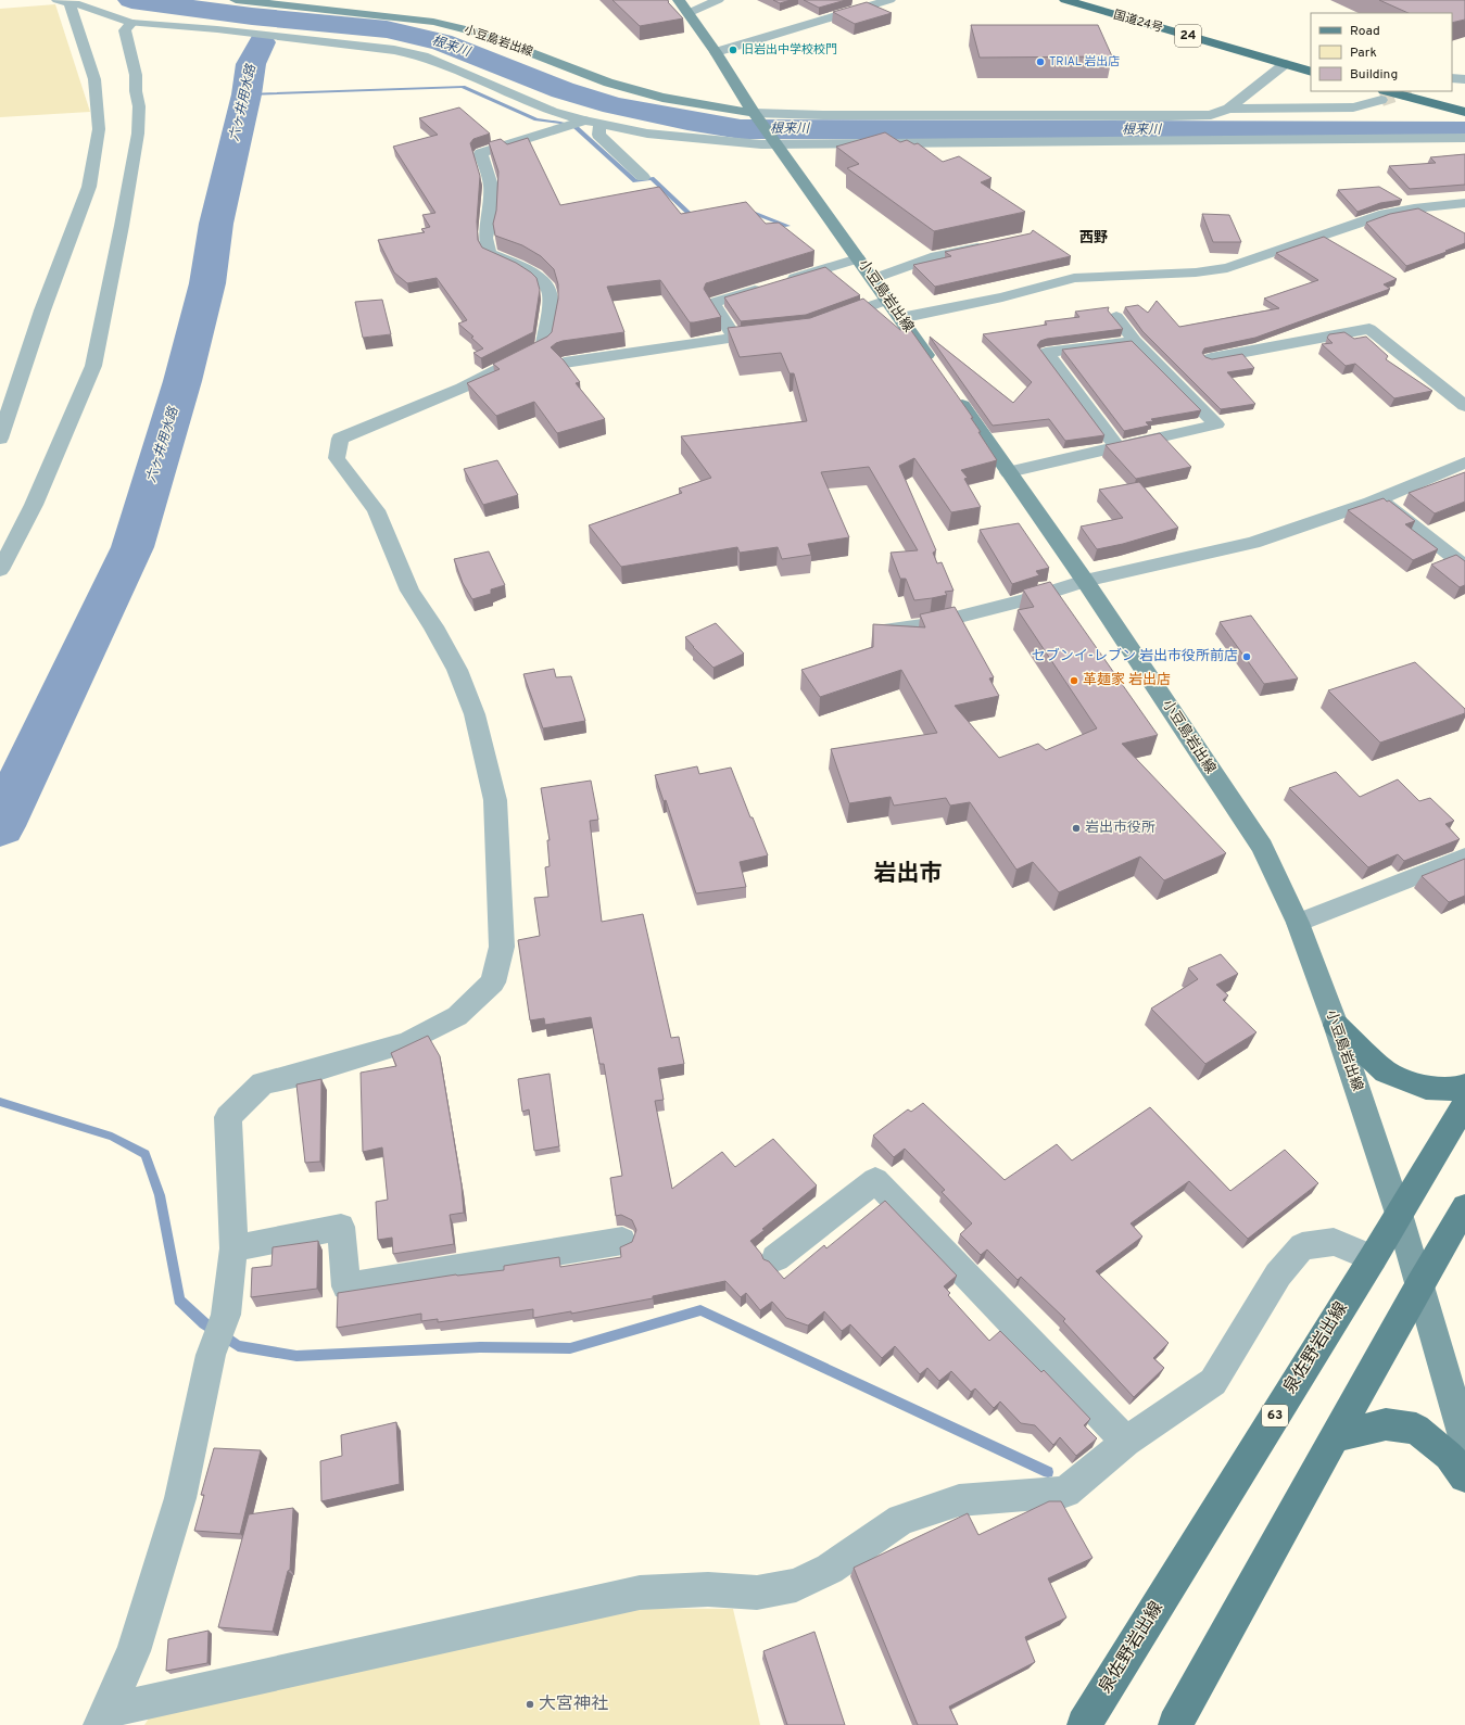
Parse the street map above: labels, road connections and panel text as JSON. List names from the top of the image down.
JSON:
{
  "streets": {
    "highway": ["国道24号", "24"],
    "main road": ["小豆島岩出線", "泉佐野岩出線", "63"]
  },
  "crossings": [
    ["小豆島岩出線", "泉佐野岩出線"]
  ],
  "districts": ["西野", "岩出市"],
  "water": ["根来川", "六ヶ井用水路"],
  "places": [
    "旧岩出中学校校門",
    "TRIAL 岩出店",
    "セブンイ-レブン 岩出市役所前店",
    "革麺家 岩出店",
    "岩出市役所",
    "大宮神社"
  ],
  "legend": ["Road", "Park", "Building"]
}
